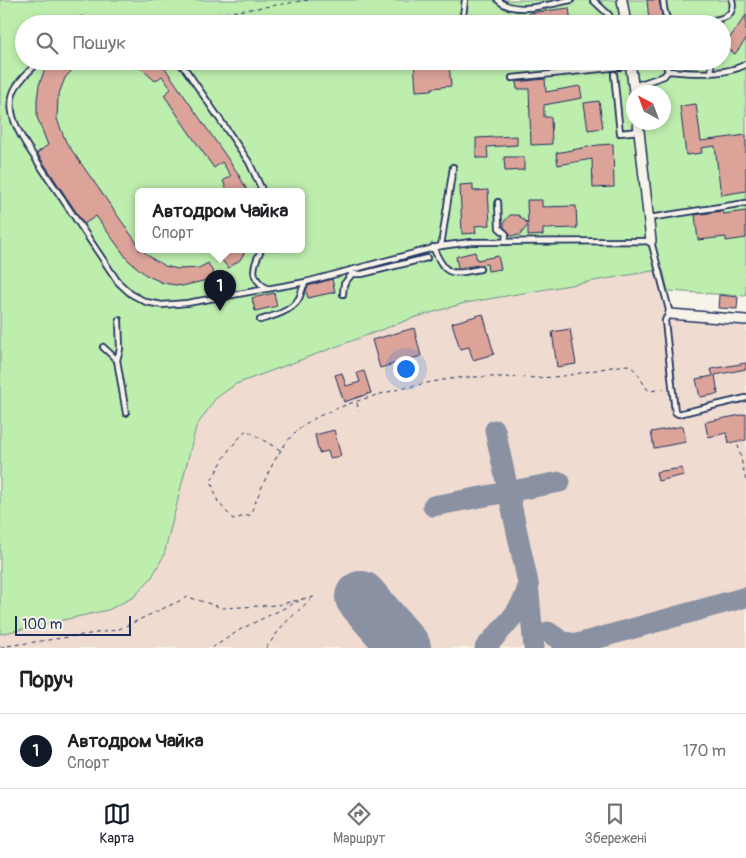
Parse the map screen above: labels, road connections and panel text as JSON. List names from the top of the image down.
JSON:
{
  "scale_bar": "100 m",
  "north": "top left",
  "page": {
    "search": "Пошук",
    "popup": ["Автодром Чайка", "Спорт"],
    "pins": "1",
    "scale": "100 m",
    "heading": "Поруч",
    "list": [
      {
        "mark": "1",
        "name": "Автодром Чайка",
        "note": "Спорт",
        "value": "170 m"
      }
    ],
    "nav": ["Карта", "Маршрут", "Збережені"]
  }
}
